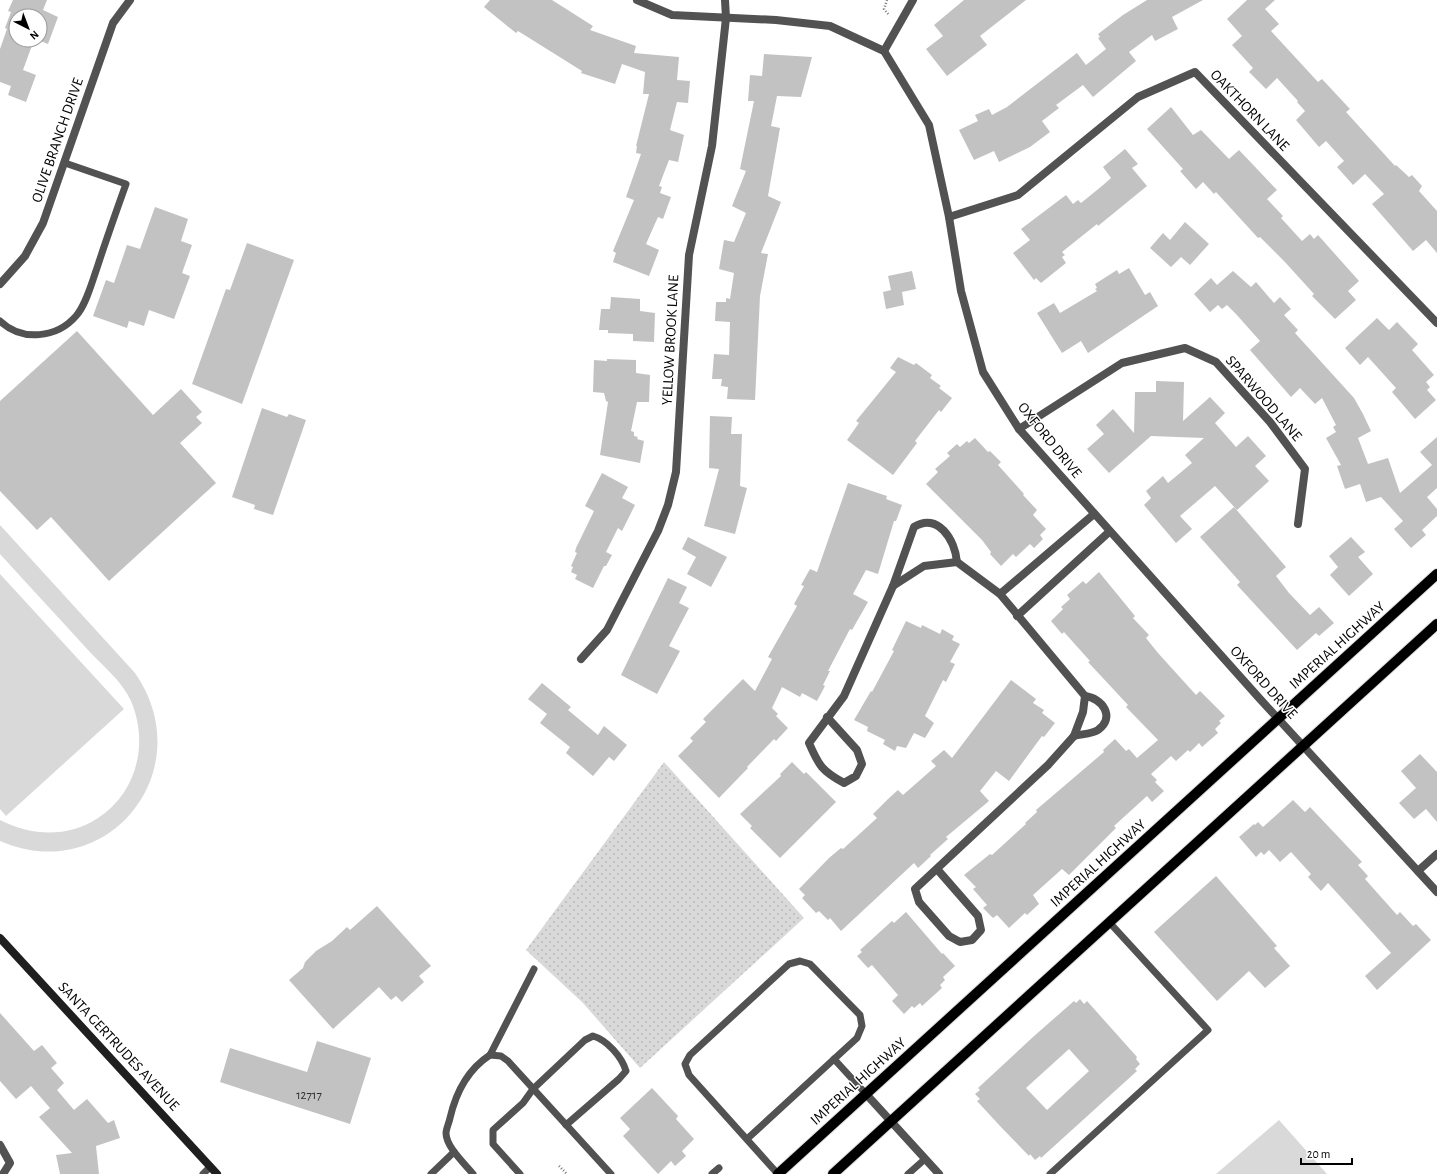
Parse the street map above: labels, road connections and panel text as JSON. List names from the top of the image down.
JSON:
{
  "streets": {
    "main road": ["IMPERIAL HIGHWAY", "SANTA GERTRUDES AVENUE"],
    "street": [
      "OAKTHORN LANE",
      "OLIVE BRANCH DRIVE",
      "YELLOW BROOK LANE",
      "SPARWOOD LANE",
      "OXFORD DRIVE"
    ]
  },
  "crossings": [
    ["OAKTHORN LANE", "OXFORD DRIVE"],
    ["SPARWOOD LANE", "OXFORD DRIVE"],
    ["OXFORD DRIVE", "IMPERIAL HIGHWAY"]
  ],
  "house_numbers": ["12717"],
  "scale_bar": "20 m",
  "north": "bottom right"
}
